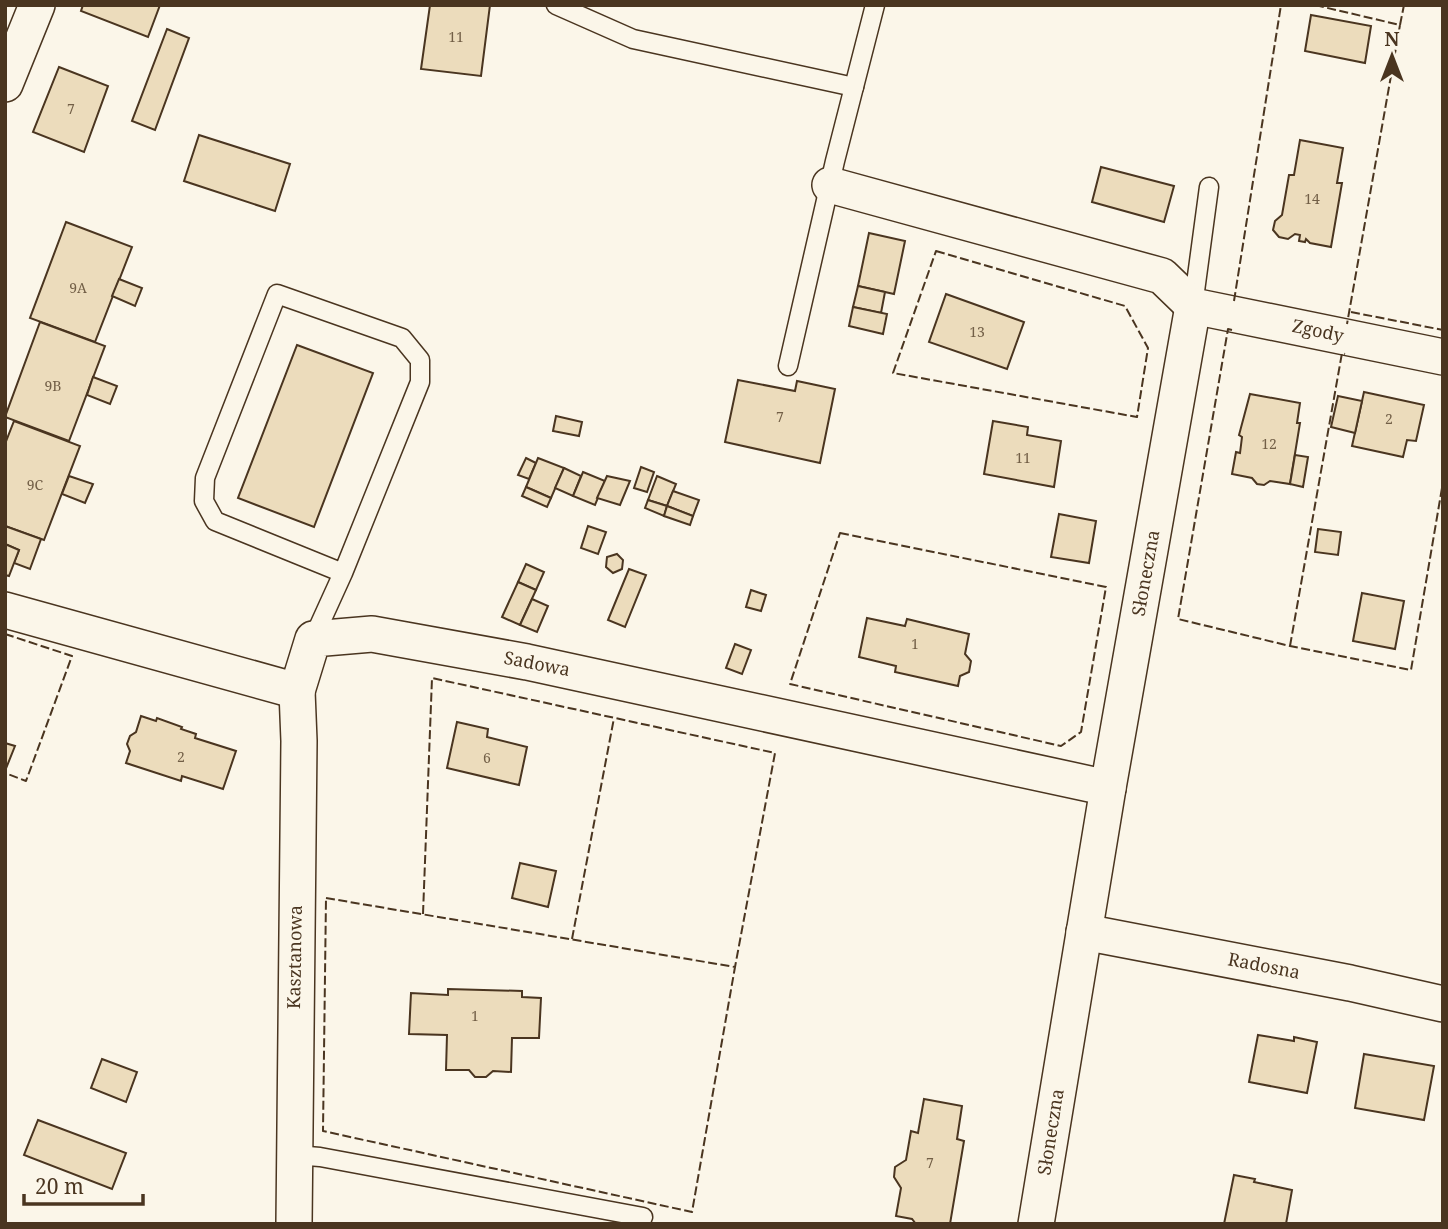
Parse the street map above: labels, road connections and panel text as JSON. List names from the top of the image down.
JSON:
{
  "streets": {
    "street": [
      "Zgody",
      "Słoneczna",
      "Sadowa",
      "Kasztanowa",
      "Radosna"
    ]
  },
  "crossings": [
    ["Zgody", "Słoneczna"],
    ["Słoneczna", "Sadowa"],
    ["Słoneczna", "Radosna"]
  ],
  "house_numbers": [
    "11",
    "7",
    "14",
    "9A",
    "13",
    "9B",
    "7",
    "2",
    "12",
    "11",
    "9C",
    "1",
    "2",
    "6",
    "1",
    "7"
  ],
  "scale_bar": "20 m",
  "north": "top"
}
